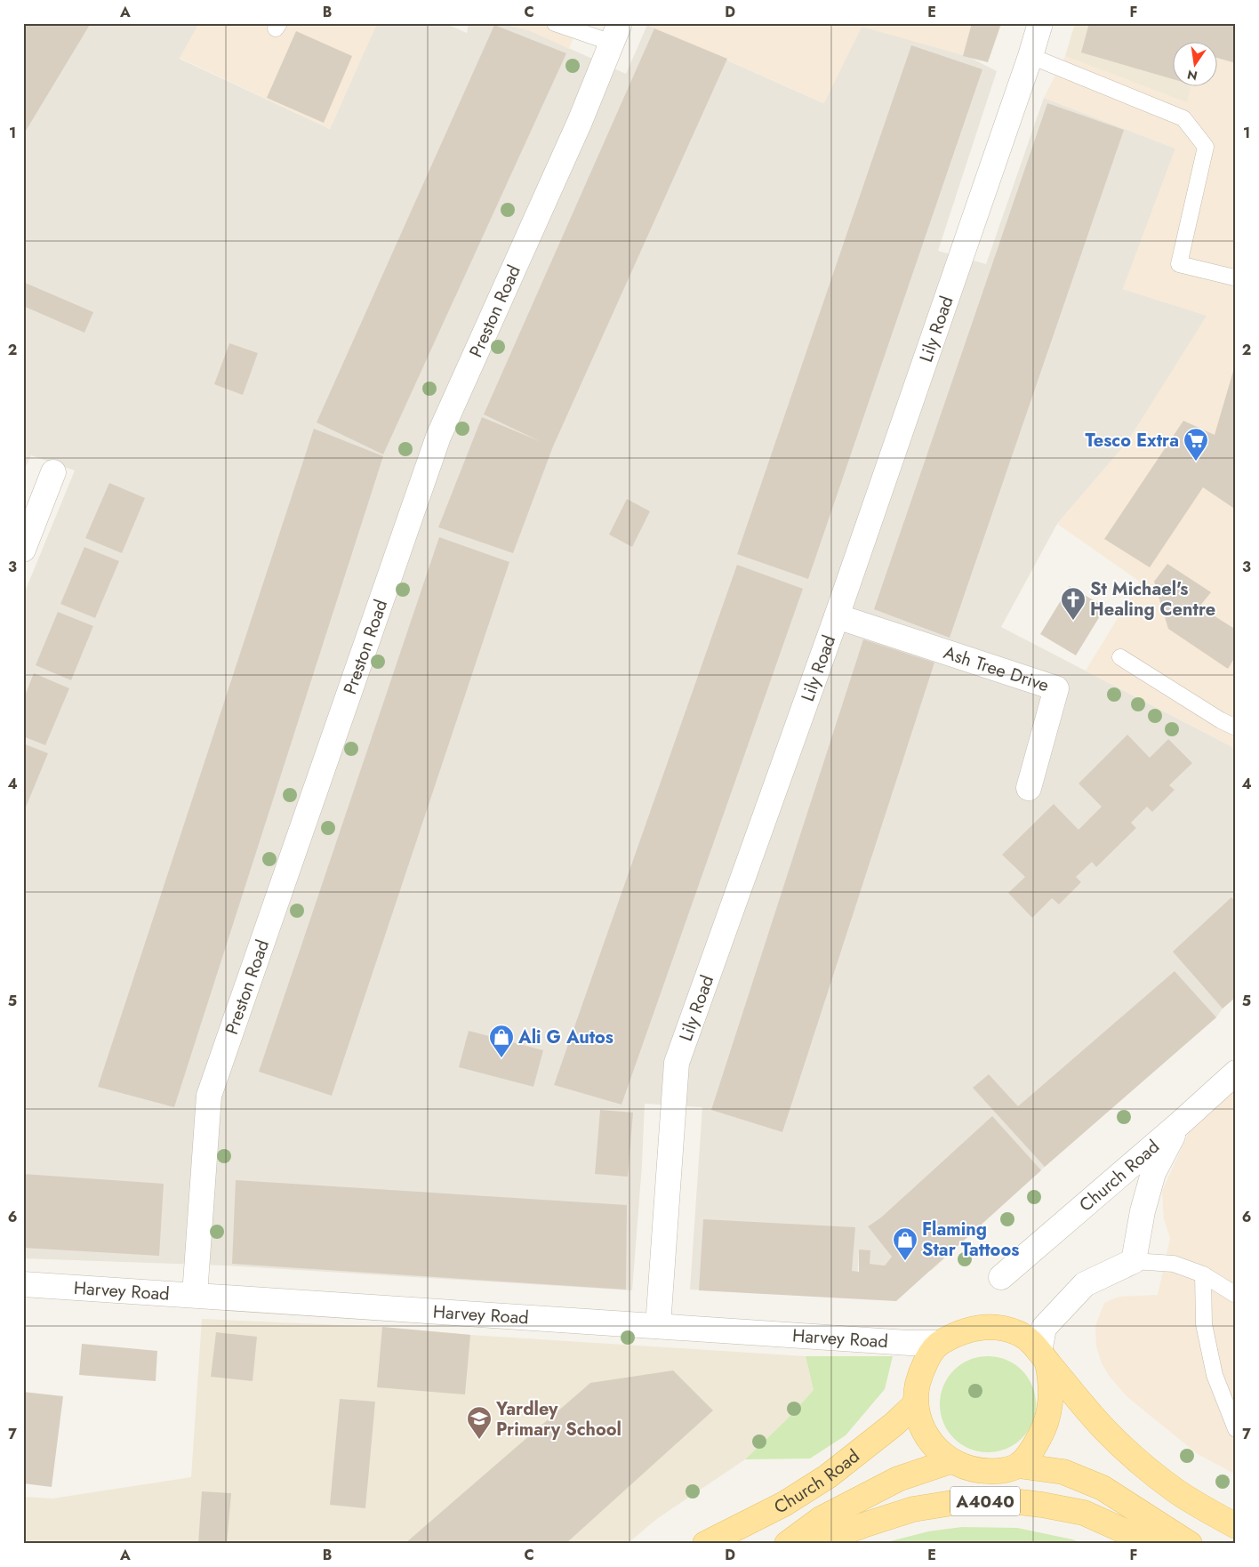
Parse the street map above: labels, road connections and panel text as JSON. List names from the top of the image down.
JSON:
{
  "streets": {
    "main road": ["Church Road", "A4040"],
    "street": [
      "Preston Road",
      "Lily Road",
      "Ash Tree Drive",
      "Harvey Road"
    ]
  },
  "crossings": [
    ["Preston Road", "Harvey Road"],
    ["Lily Road", "Ash Tree Drive"],
    ["Lily Road", "Harvey Road"],
    ["Church Road", "Harvey Road"],
    ["Church Road", "A4040"],
    ["Harvey Road", "A4040"]
  ],
  "places": {
    "supermarket": ["Tesco Extra"],
    "church": ["St Michael's Healing Centre"],
    "shop": ["Ali G Autos", "Flaming Star Tattoos"],
    "school or university": ["Yardley Primary School"]
  },
  "north": "bottom",
  "grid": {
    "columns": [
      "A",
      "B",
      "C",
      "D",
      "E",
      "F"
    ],
    "rows": [
      "1",
      "2",
      "3",
      "4",
      "5",
      "6",
      "7"
    ]
  }
}
